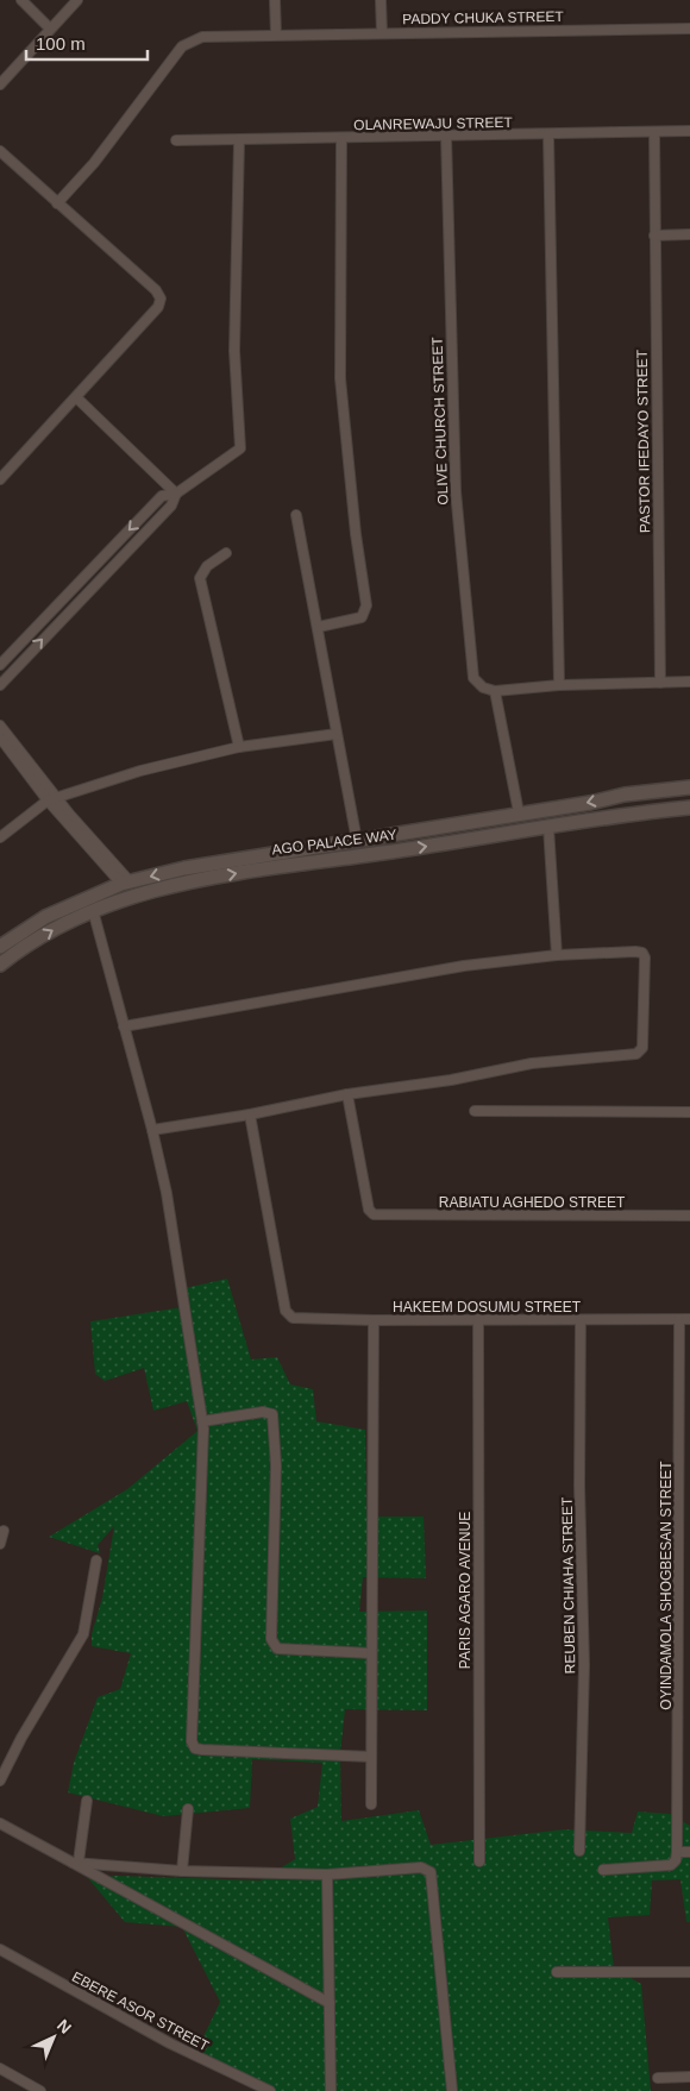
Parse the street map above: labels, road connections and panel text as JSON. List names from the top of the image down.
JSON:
{
  "streets": {
    "main road": ["AGO PALACE WAY"],
    "street": [
      "PADDY CHUKA STREET",
      "OLANREWAJU STREET",
      "OLIVE CHURCH STREET",
      "PASTOR IFEDAYO STREET",
      "RABIATU AGHEDO STREET",
      "HAKEEM DOSUMU STREET",
      "REUBEN CHIAHA STREET",
      "OYINDAMOLA SHOGBESAN STREET",
      "PARIS AGARO AVENUE",
      "EBERE ASOR STREET"
    ]
  },
  "crossings": [
    ["OLANREWAJU STREET", "OLIVE CHURCH STREET"],
    ["OLANREWAJU STREET", "PASTOR IFEDAYO STREET"],
    ["HAKEEM DOSUMU STREET", "REUBEN CHIAHA STREET"],
    ["HAKEEM DOSUMU STREET", "OYINDAMOLA SHOGBESAN STREET"],
    ["HAKEEM DOSUMU STREET", "PARIS AGARO AVENUE"]
  ],
  "scale_bar": "100 m",
  "north": "top right"
}
